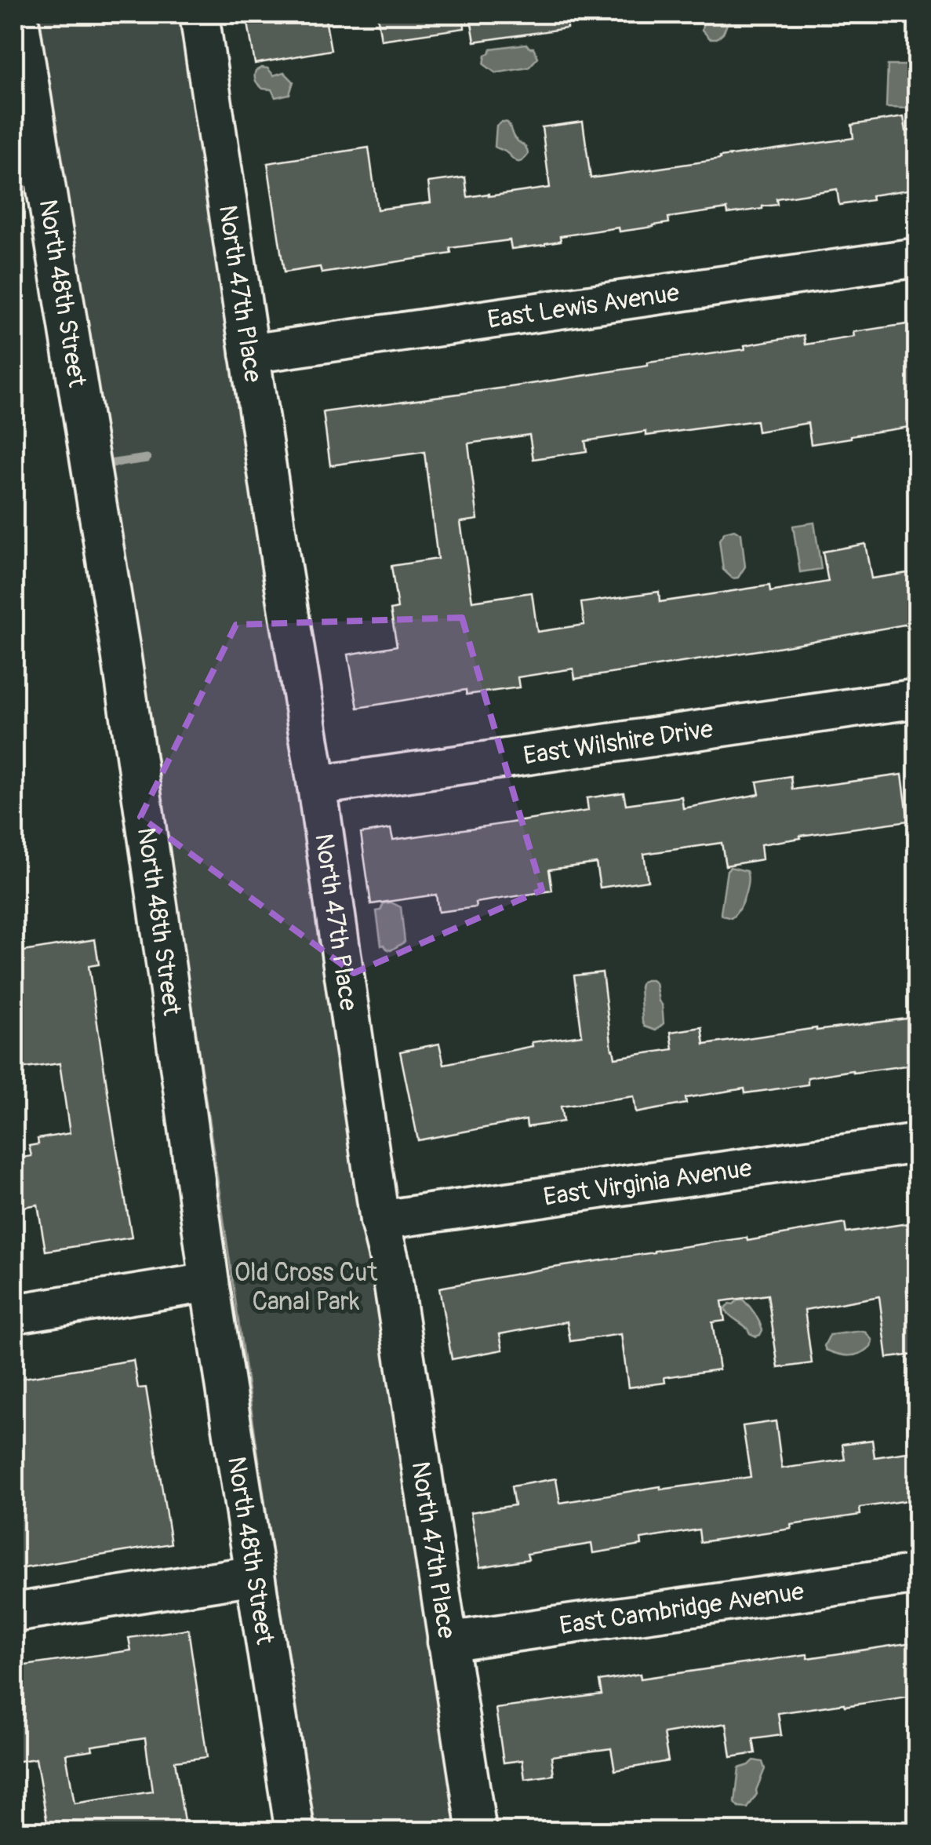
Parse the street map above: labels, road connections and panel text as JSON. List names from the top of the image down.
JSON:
{
  "streets": {
    "street": [
      "North 48th Street",
      "North 47th Place",
      "East Lewis Avenue",
      "East Wilshire Drive",
      "East Virginia Avenue",
      "East Cambridge Avenue"
    ]
  },
  "crossings": [
    ["North 47th Place", "East Lewis Avenue"],
    ["North 47th Place", "East Wilshire Drive"],
    ["North 47th Place", "East Virginia Avenue"],
    ["North 47th Place", "East Cambridge Avenue"]
  ],
  "parks": ["Old Cross Cut Canal Park"]
}
